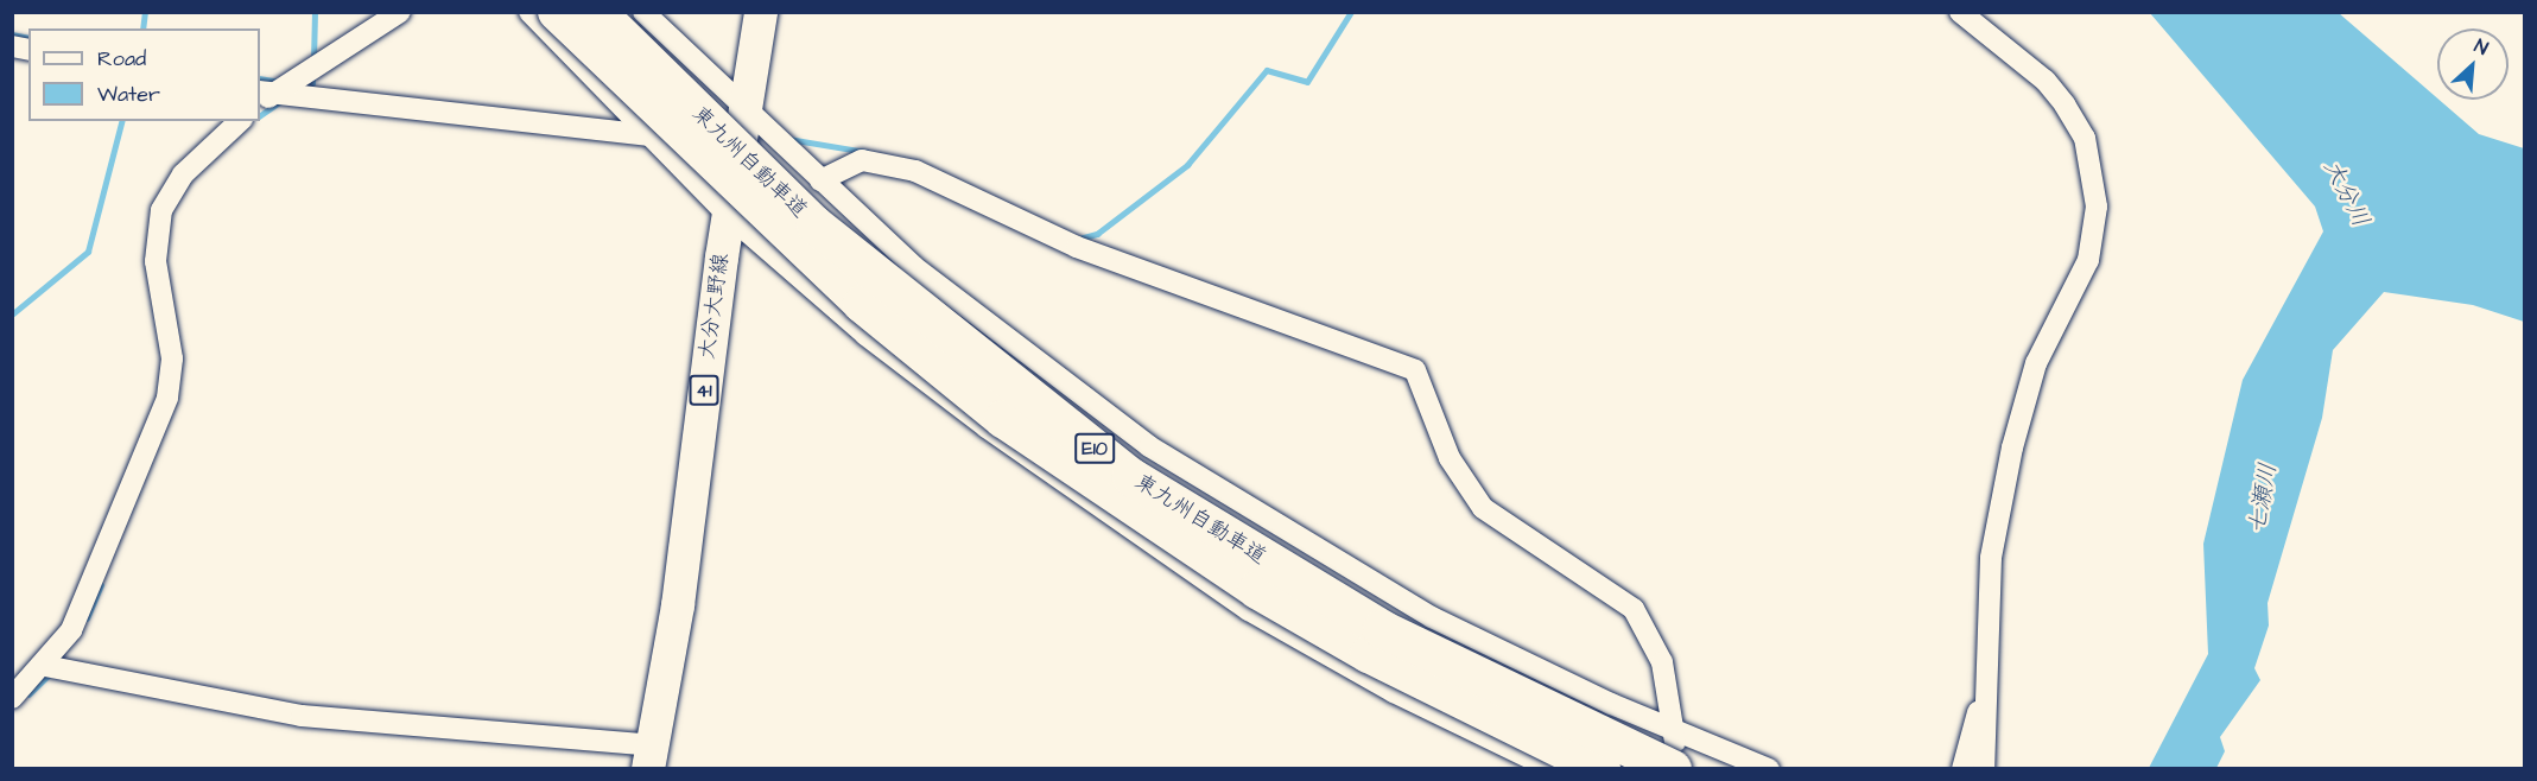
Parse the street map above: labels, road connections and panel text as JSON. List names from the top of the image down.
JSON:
{
  "streets": {
    "highway": ["東九州自動車道", "E10"],
    "main road": ["大分大野線", "41"]
  },
  "water": ["大分川", "七瀬川"],
  "legend": ["Road", "Water"],
  "north": "top right"
}
